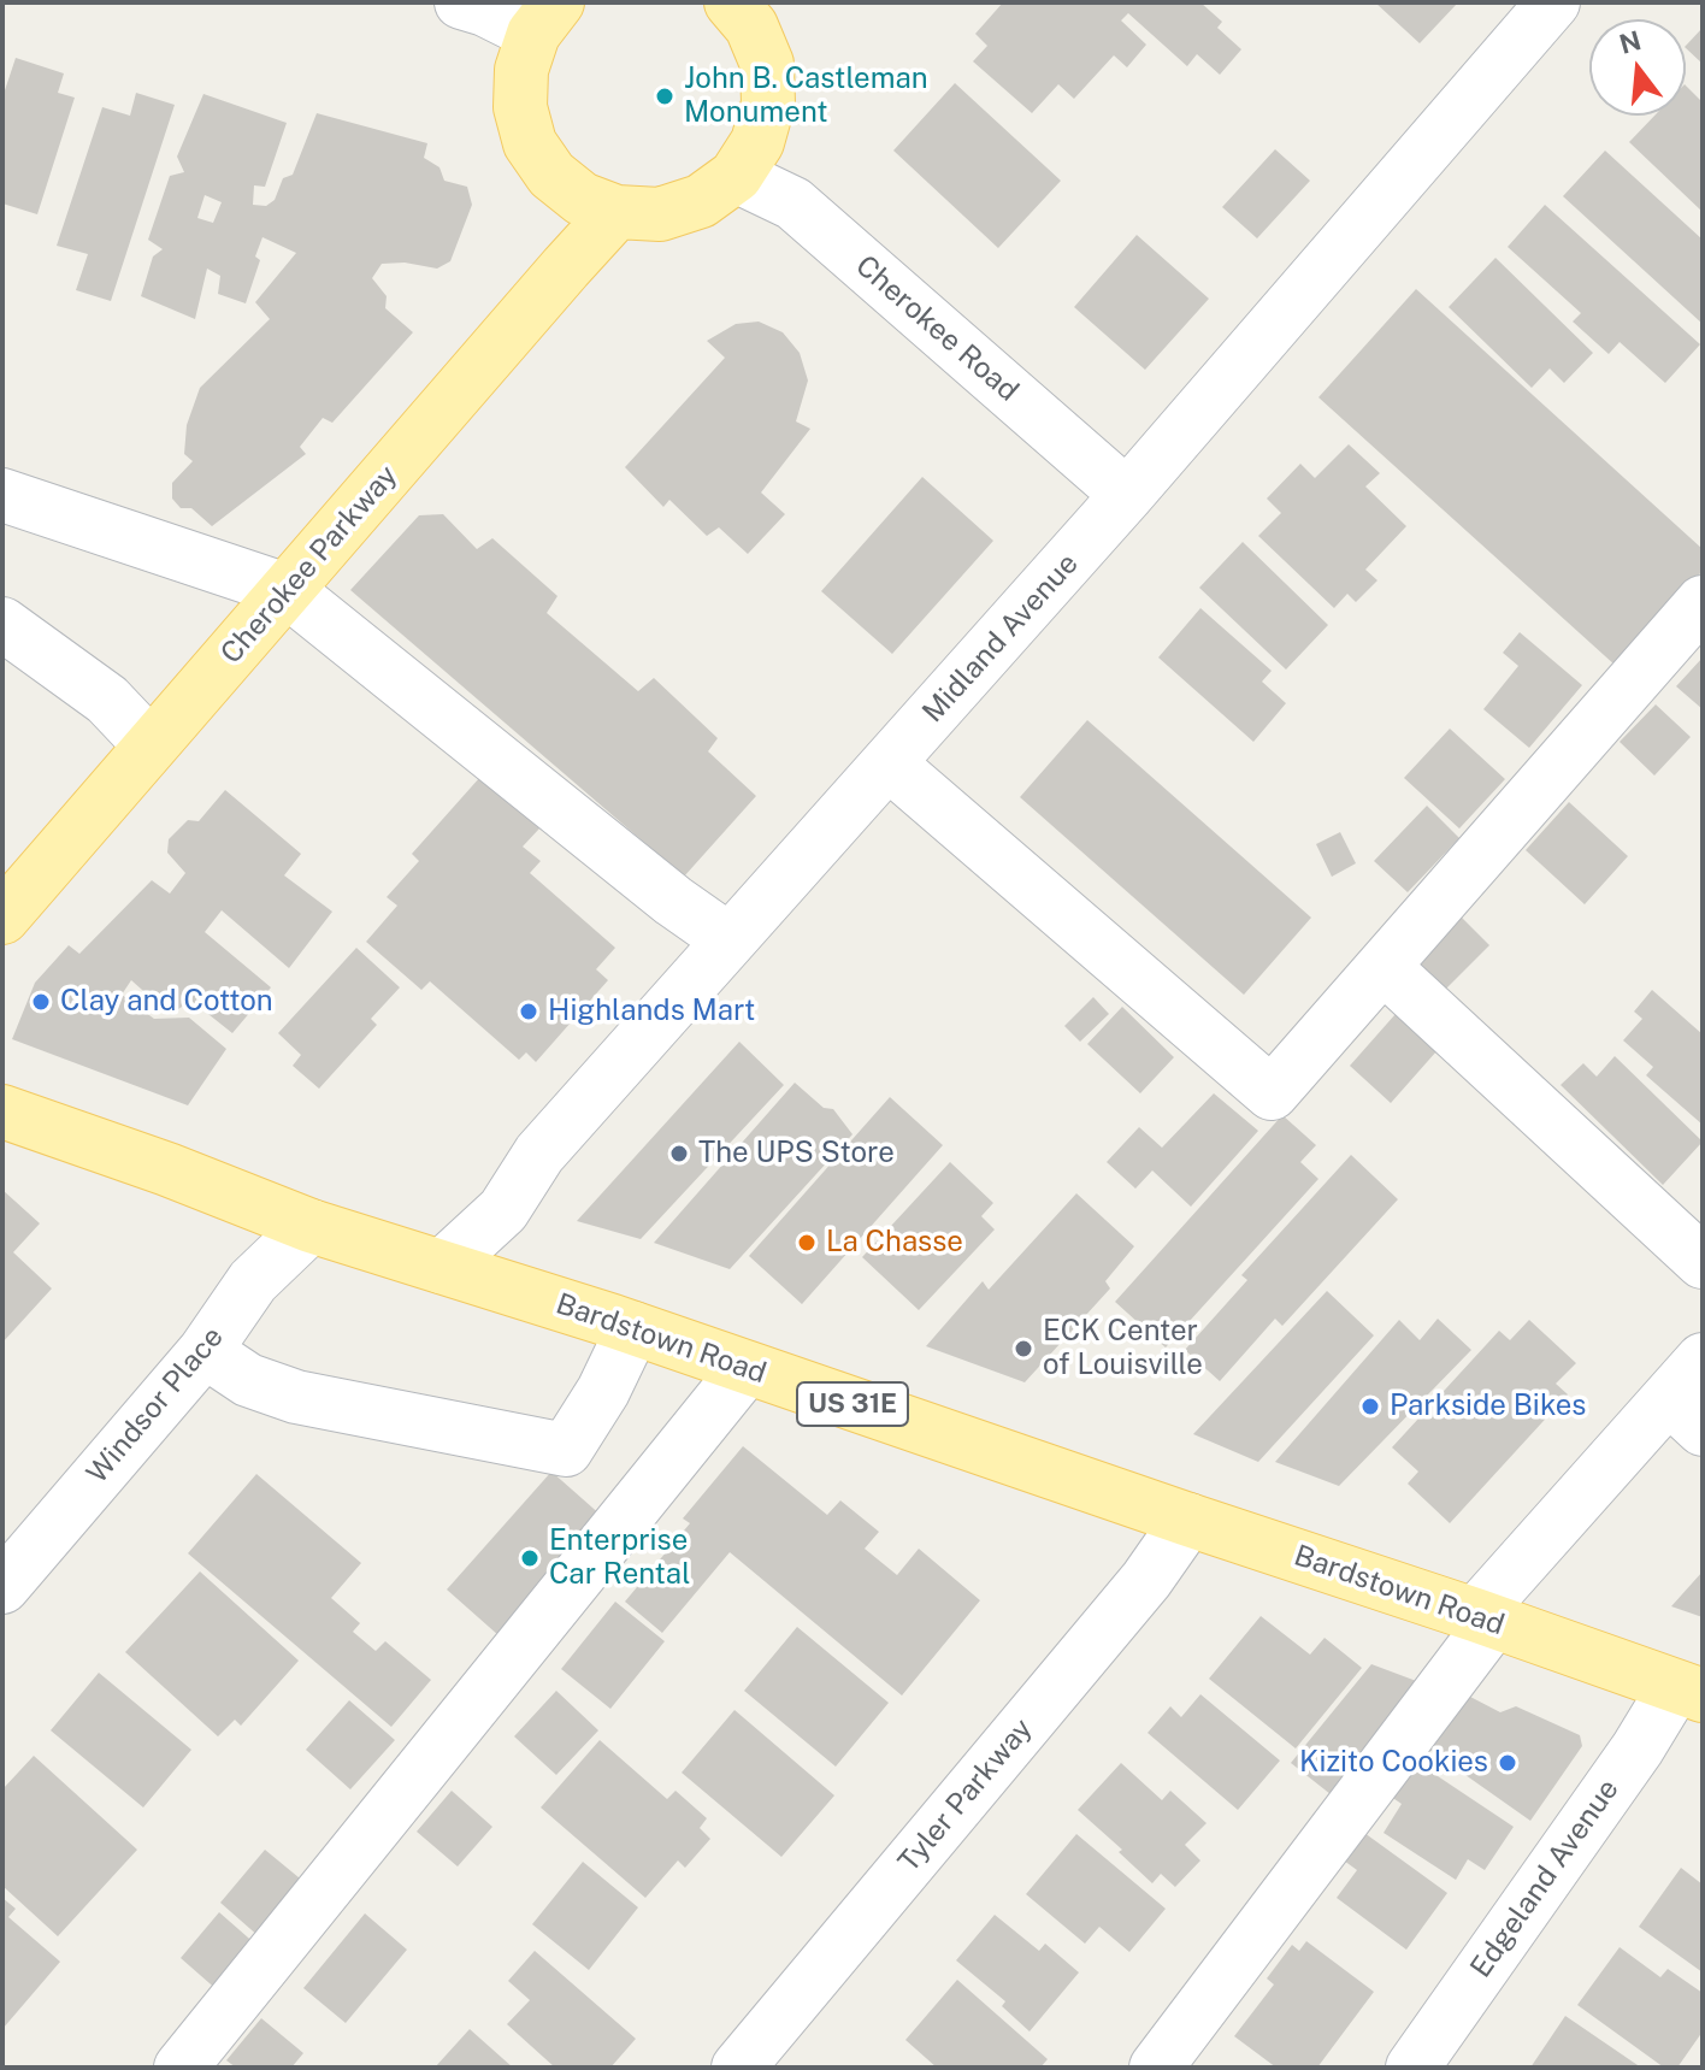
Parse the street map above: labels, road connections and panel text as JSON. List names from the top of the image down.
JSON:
{
  "streets": {
    "main road": ["Cherokee Parkway", "Bardstown Road", "US 31E"],
    "street": [
      "Cherokee Road",
      "Midland Avenue",
      "Windsor Place",
      "Tyler Parkway",
      "Edgeland Avenue"
    ]
  },
  "crossings": [
    ["Cherokee Road", "Midland Avenue"],
    ["Midland Avenue", "Bardstown Road"],
    ["Bardstown Road", "Windsor Place"],
    ["Bardstown Road", "Tyler Parkway"],
    ["Bardstown Road", "Edgeland Avenue"]
  ],
  "places": [
    "John B. Castleman Monument",
    "Clay and Cotton",
    "Highlands Mart",
    "The UPS Store",
    "La Chasse",
    "ECK Center of Louisville",
    "Parkside Bikes",
    "Enterprise Car Rental",
    "Kizito Cookies"
  ],
  "north": "top"
}
